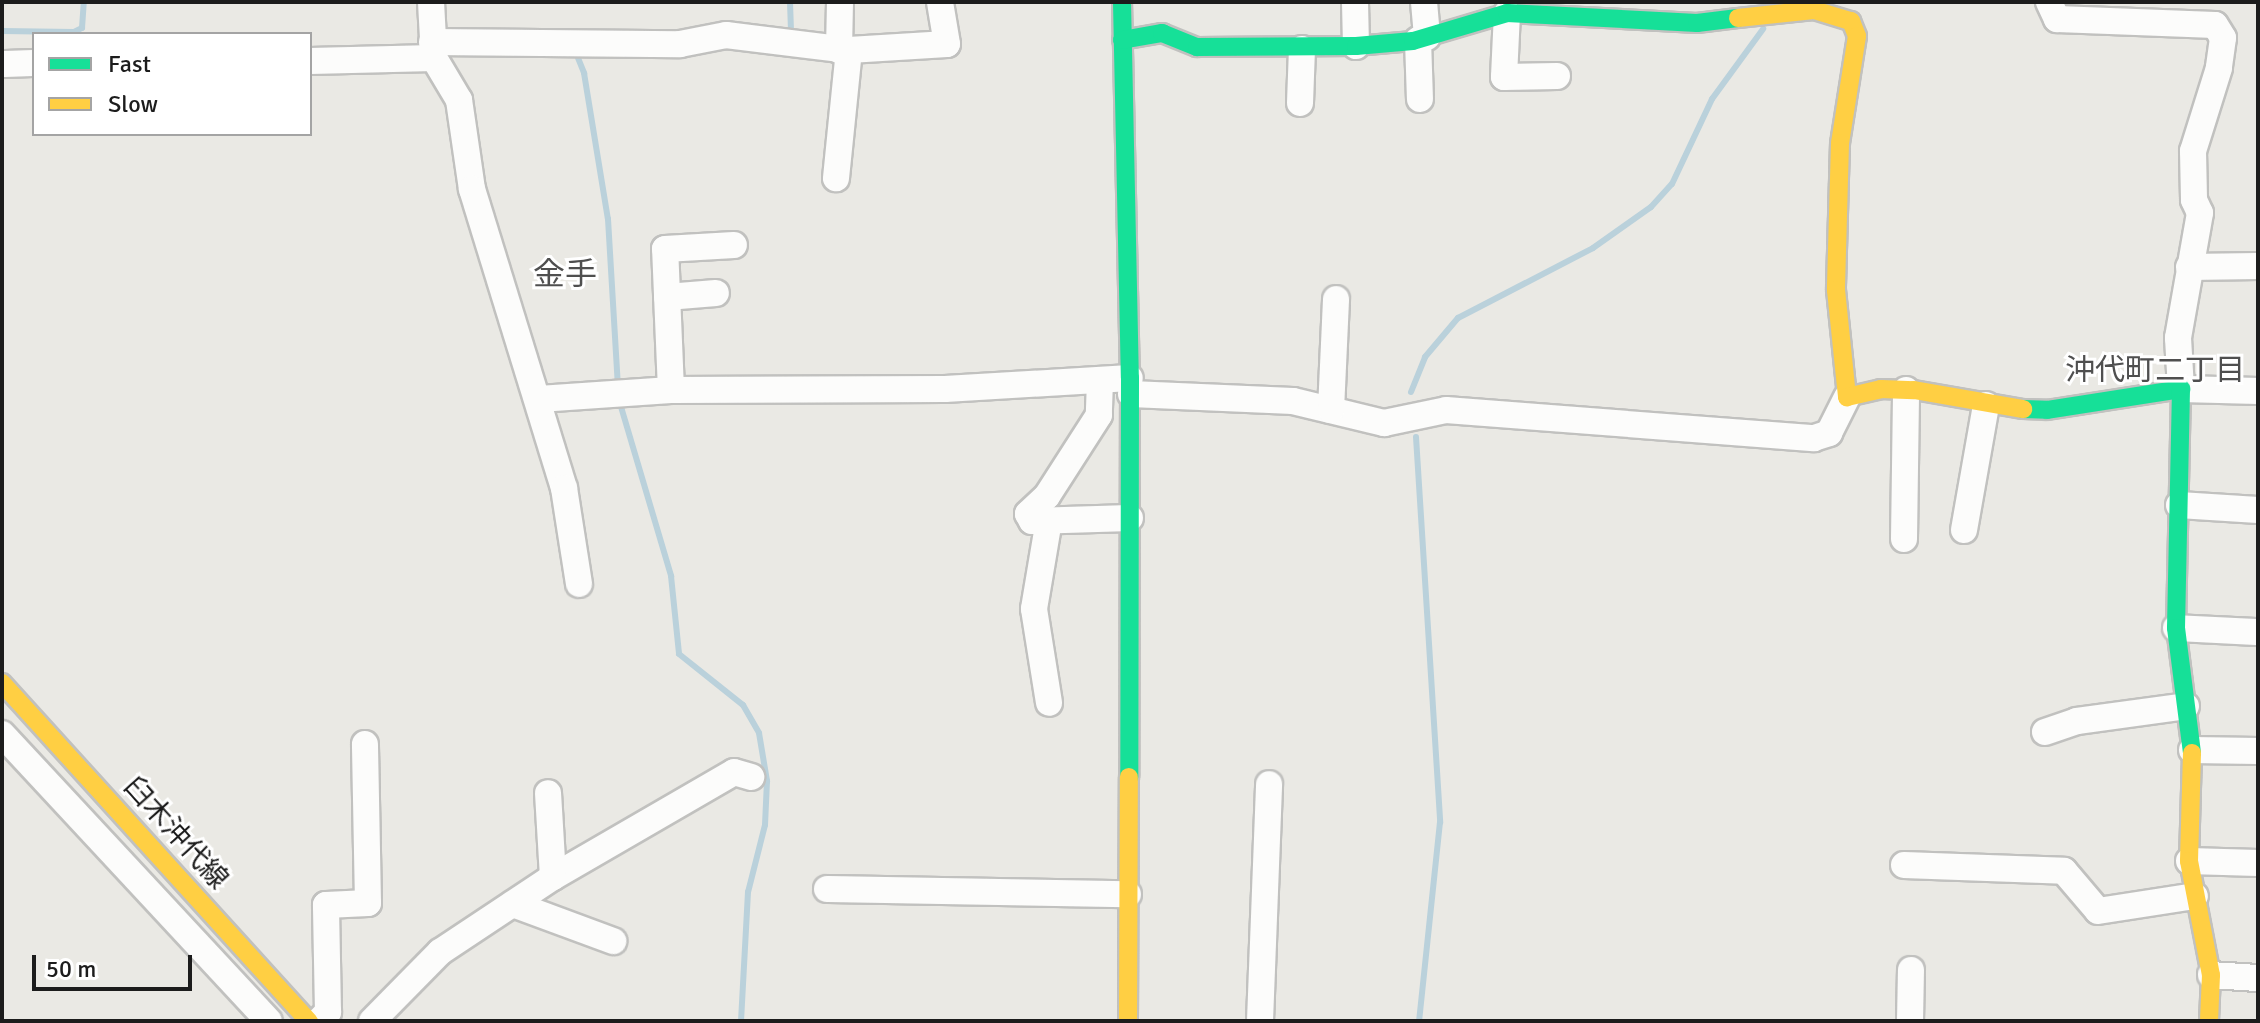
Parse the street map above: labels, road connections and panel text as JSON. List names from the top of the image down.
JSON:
{
  "streets": {
    "street": ["臼木沖代線"]
  },
  "districts": ["金手", "沖代町二丁目"],
  "legend": ["Fast", "Slow"],
  "scale_bar": "50 m"
}
